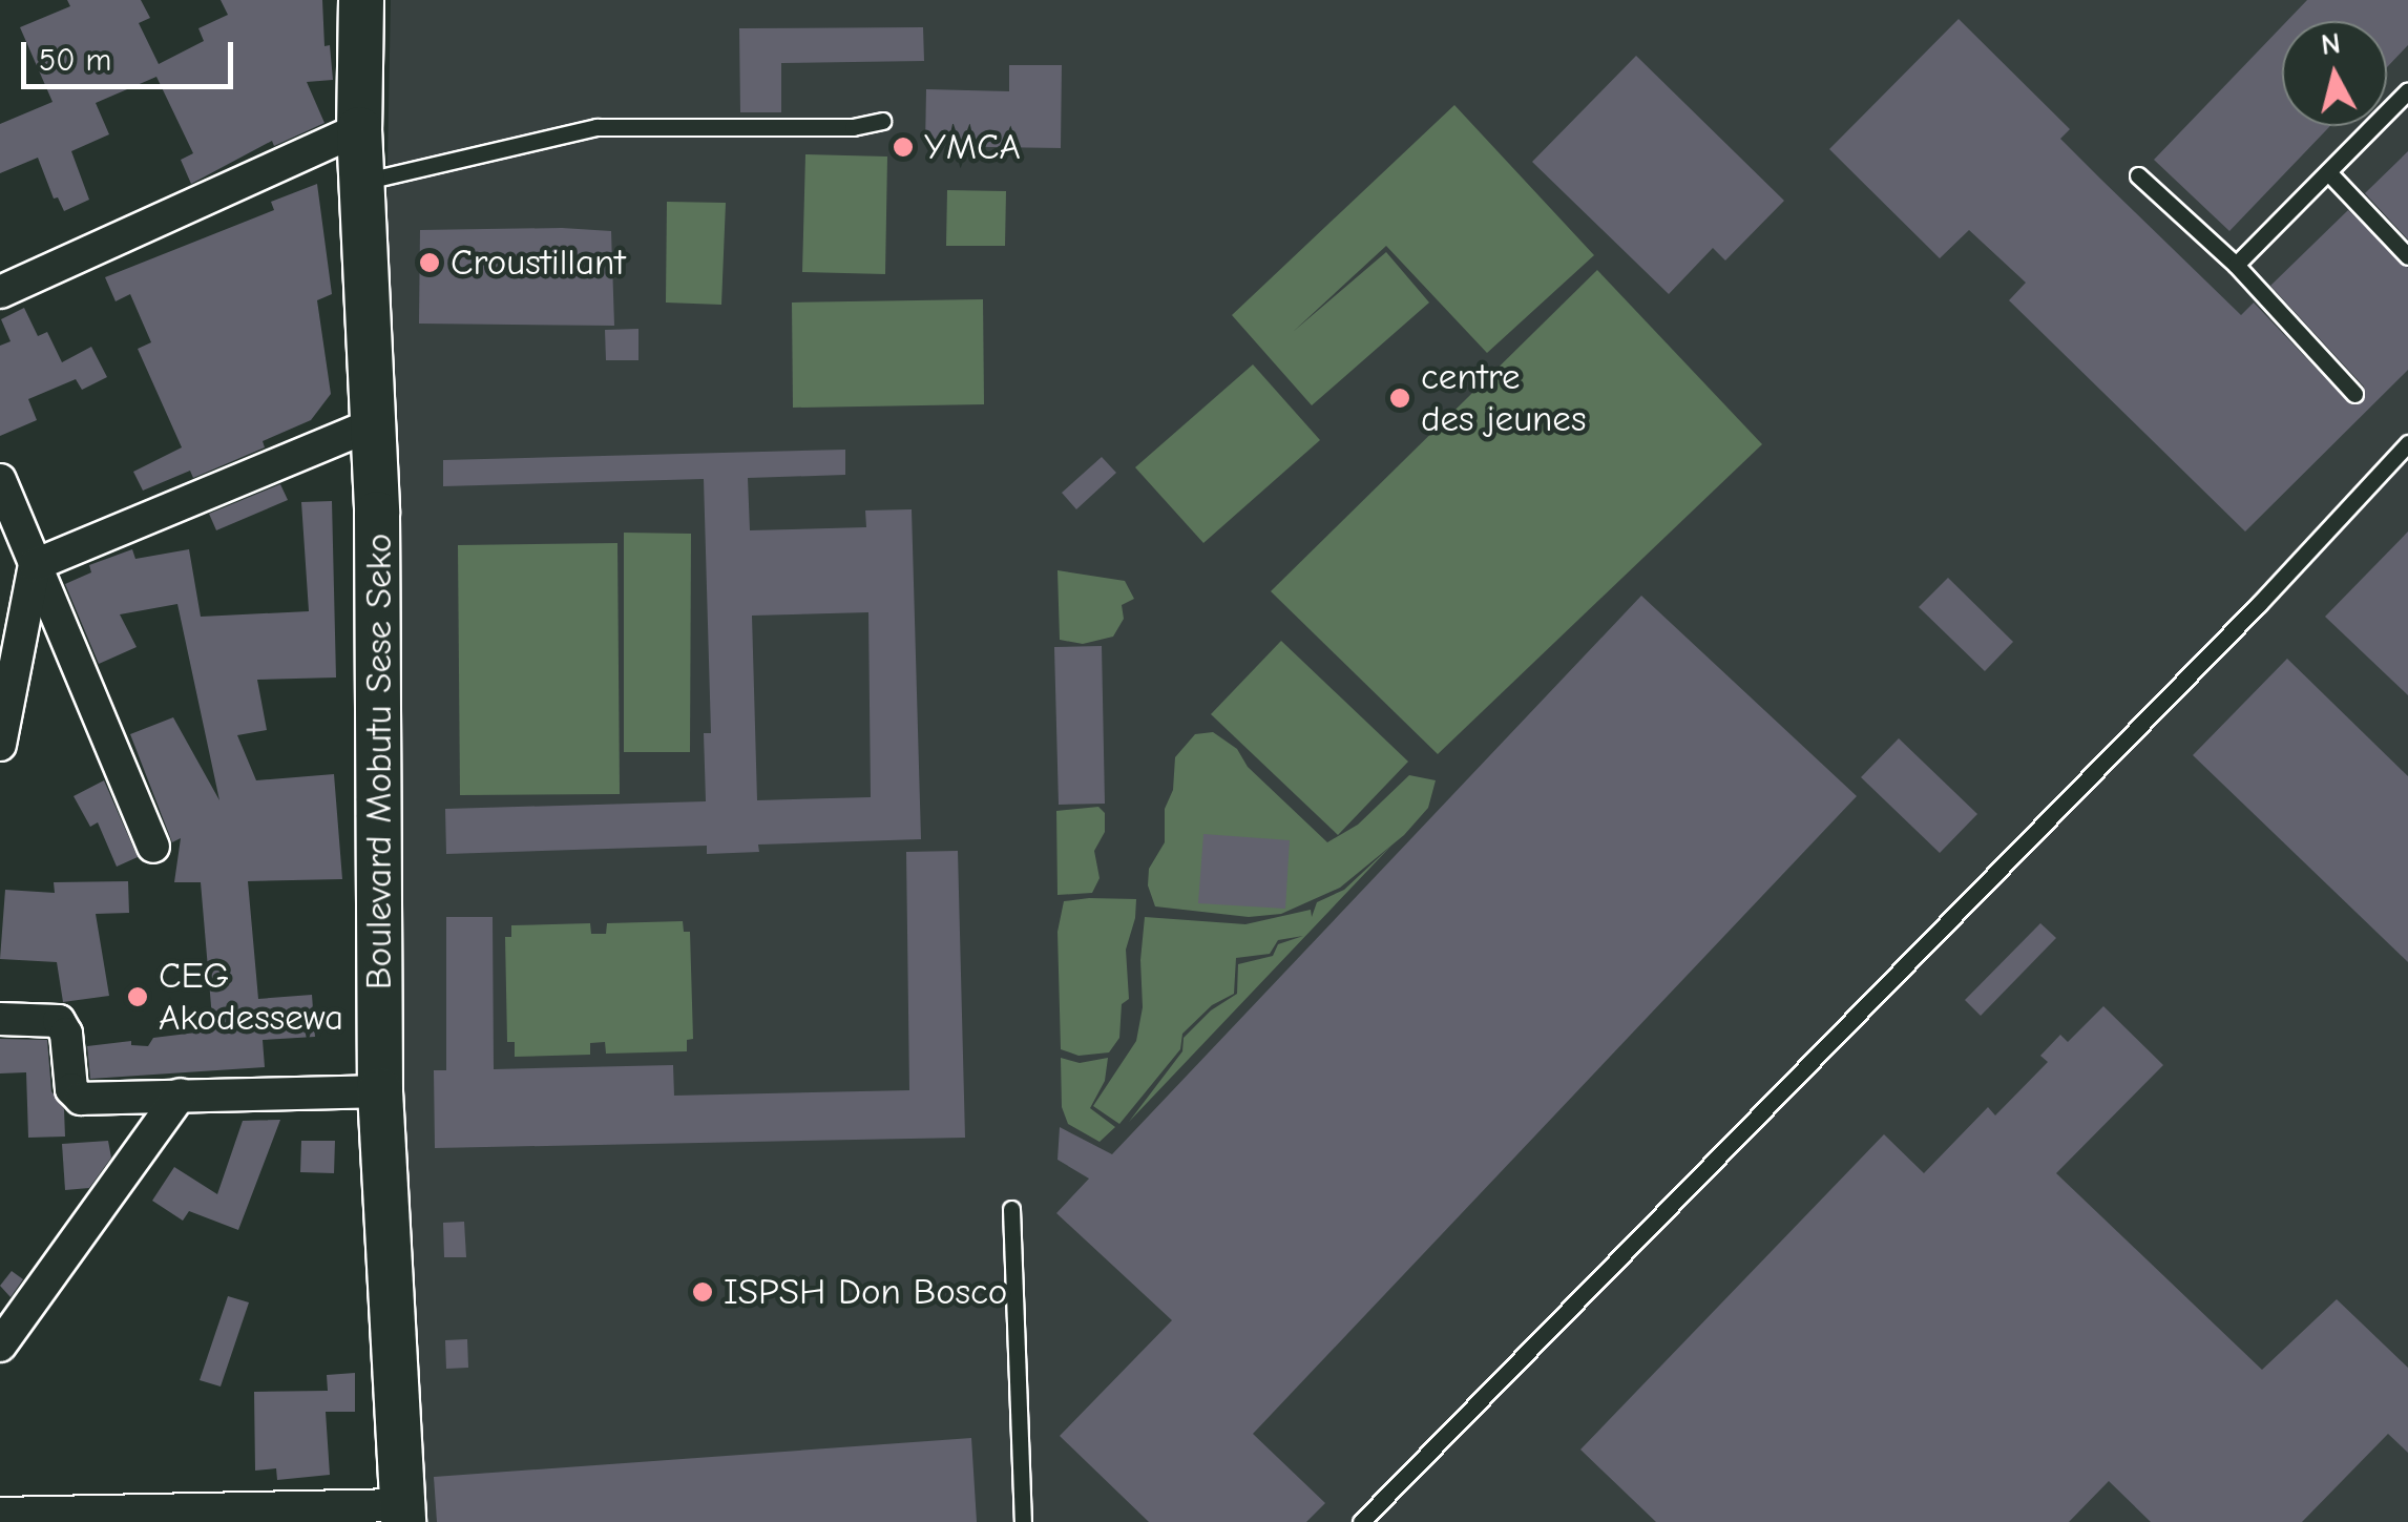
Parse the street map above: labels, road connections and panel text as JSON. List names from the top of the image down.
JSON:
{
  "streets": {
    "street": ["Boulevard Mobutu Sese Seko"]
  },
  "places": [
    "YMCA",
    "Croustillant",
    "centre des jeunes",
    "CEG Akodessewa",
    "ISPSH Don Bosco"
  ],
  "scale_bar": "50 m",
  "north": "top"
}
